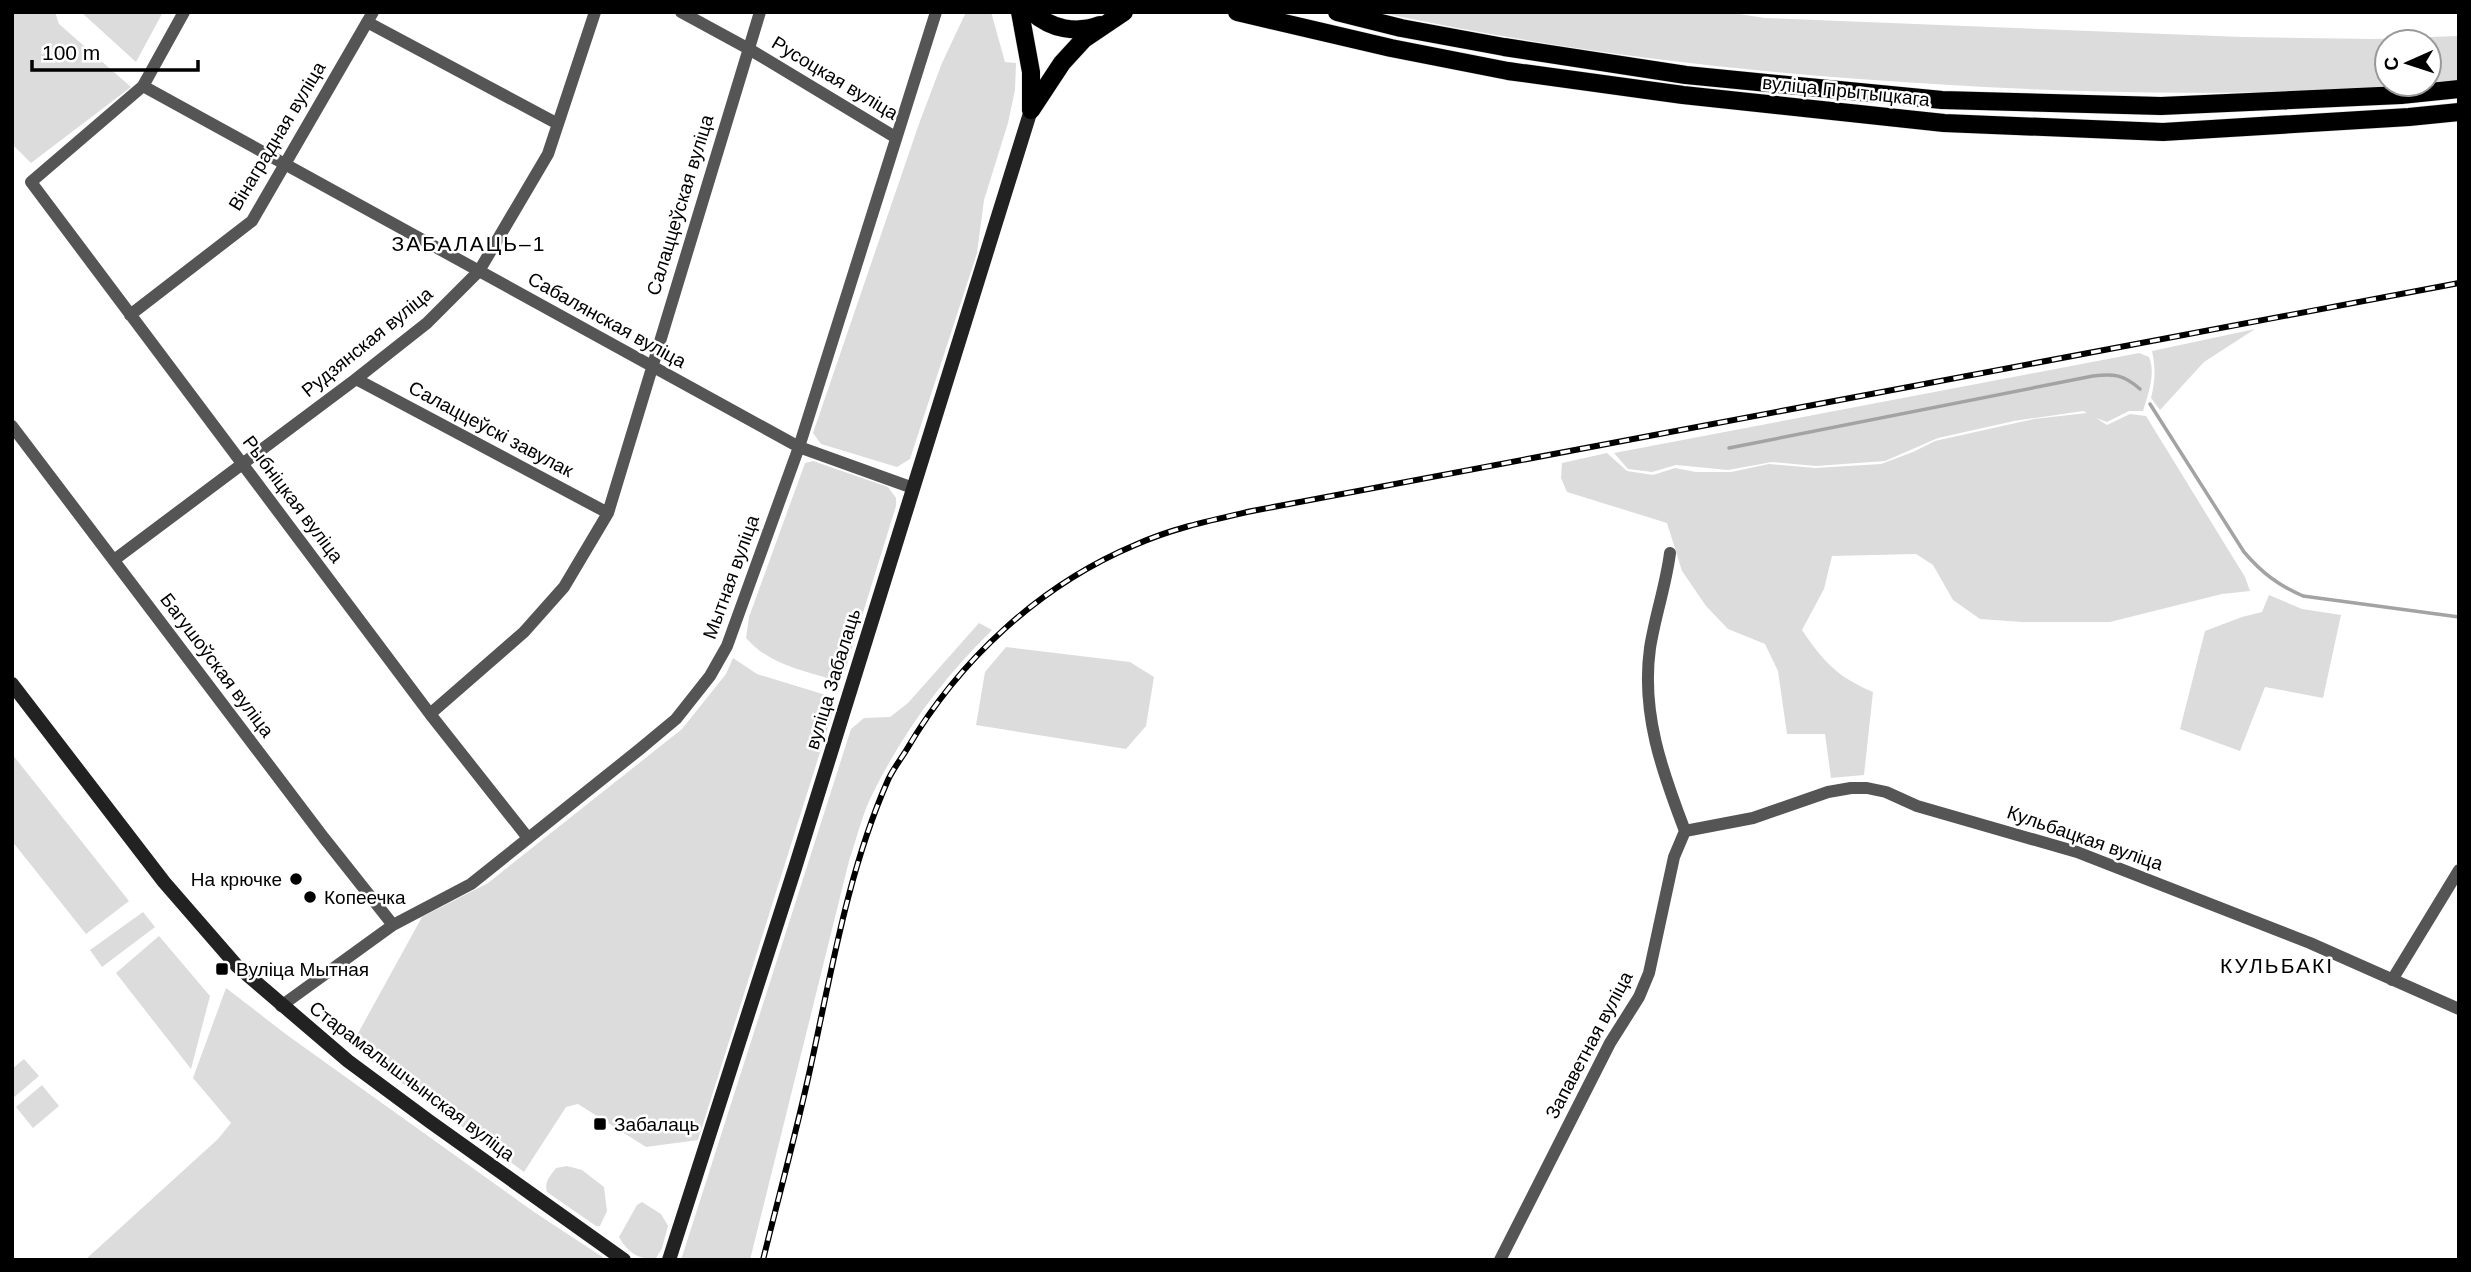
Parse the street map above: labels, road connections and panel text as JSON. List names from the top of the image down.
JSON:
{
  "streets": {
    "main road": ["вуліца Прытыцкага"],
    "street": [
      "Русоцкая вуліца",
      "Вінаградная вуліца",
      "Салаццеўская вуліца",
      "Сабалянская вуліца",
      "Рудзянская вуліца",
      "Салаццеўскі завулак",
      "Рыбніцкая вуліца",
      "Мытная вуліца",
      "Багушоўская вуліца",
      "вуліца Забалаць",
      "Кульбацкая вуліца",
      "Запаветная вуліца",
      "Старамалышчынская вуліца"
    ]
  },
  "crossings": [
    ["Русоцкая вуліца", "Салаццеўская вуліца"],
    ["Русоцкая вуліца", "Мытная вуліца"],
    ["Вінаградная вуліца", "Сабалянская вуліца"],
    ["Вінаградная вуліца", "Рыбніцкая вуліца"],
    ["Салаццеўская вуліца", "Сабалянская вуліца"],
    ["Салаццеўская вуліца", "Салаццеўскі завулак"],
    ["Салаццеўская вуліца", "Рыбніцкая вуліца"],
    ["Сабалянская вуліца", "Рудзянская вуліца"],
    ["Сабалянская вуліца", "Рыбніцкая вуліца"],
    ["Сабалянская вуліца", "Мытная вуліца"],
    ["Сабалянская вуліца", "вуліца Забалаць"],
    ["Рудзянская вуліца", "Салаццеўскі завулак"],
    ["Рудзянская вуліца", "Рыбніцкая вуліца"],
    ["Рудзянская вуліца", "Багушоўская вуліца"],
    ["Рыбніцкая вуліца", "Мытная вуліца"],
    ["Мытная вуліца", "Багушоўская вуліца"],
    ["Мытная вуліца", "Старамалышчынская вуліца"],
    ["Кульбацкая вуліца", "Запаветная вуліца"]
  ],
  "districts": ["ЗАБАЛАЦЬ–1", "КУЛЬБАКІ"],
  "places": {
    "other": ["На крючке", "Копеечка"],
    "transit": ["Вуліца Мытная", "Забалаць"]
  },
  "scale_bar": "100 m",
  "north": "left"
}
